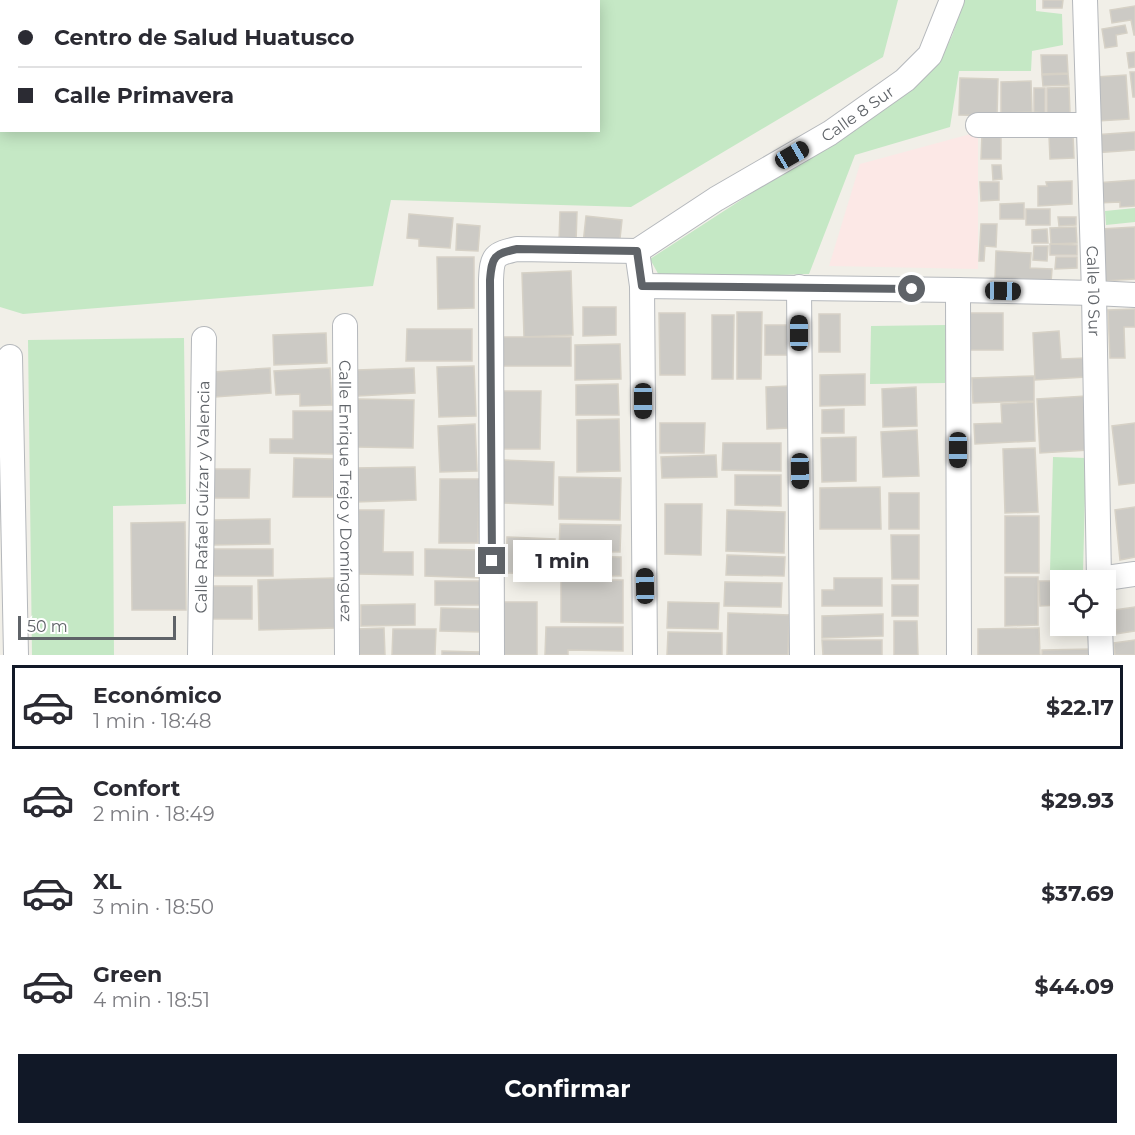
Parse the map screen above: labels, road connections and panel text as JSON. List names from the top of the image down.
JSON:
{
  "streets": {
    "street": [
      "Calle 8 Sur",
      "Calle 10 Sur",
      "Calle Enrique Trejo y Domínguez",
      "Calle Rafael Guízar y Valencia"
    ]
  },
  "scale_bar": "50 m",
  "page": {
    "banner": ["Centro de Salud Huatusco", "Calle Primavera"],
    "bubble": "1 min",
    "scale": "50 m",
    "list": [
      {
        "name": "Económico",
        "note": "1 min · 18:48",
        "value": "$22.17"
      },
      {
        "name": "Confort",
        "note": "2 min · 18:49",
        "value": "$29.93"
      },
      {
        "name": "XL",
        "note": "3 min · 18:50",
        "value": "$37.69"
      },
      {
        "name": "Green",
        "note": "4 min · 18:51",
        "value": "$44.09"
      }
    ],
    "buttons": "Confirmar"
  }
}
